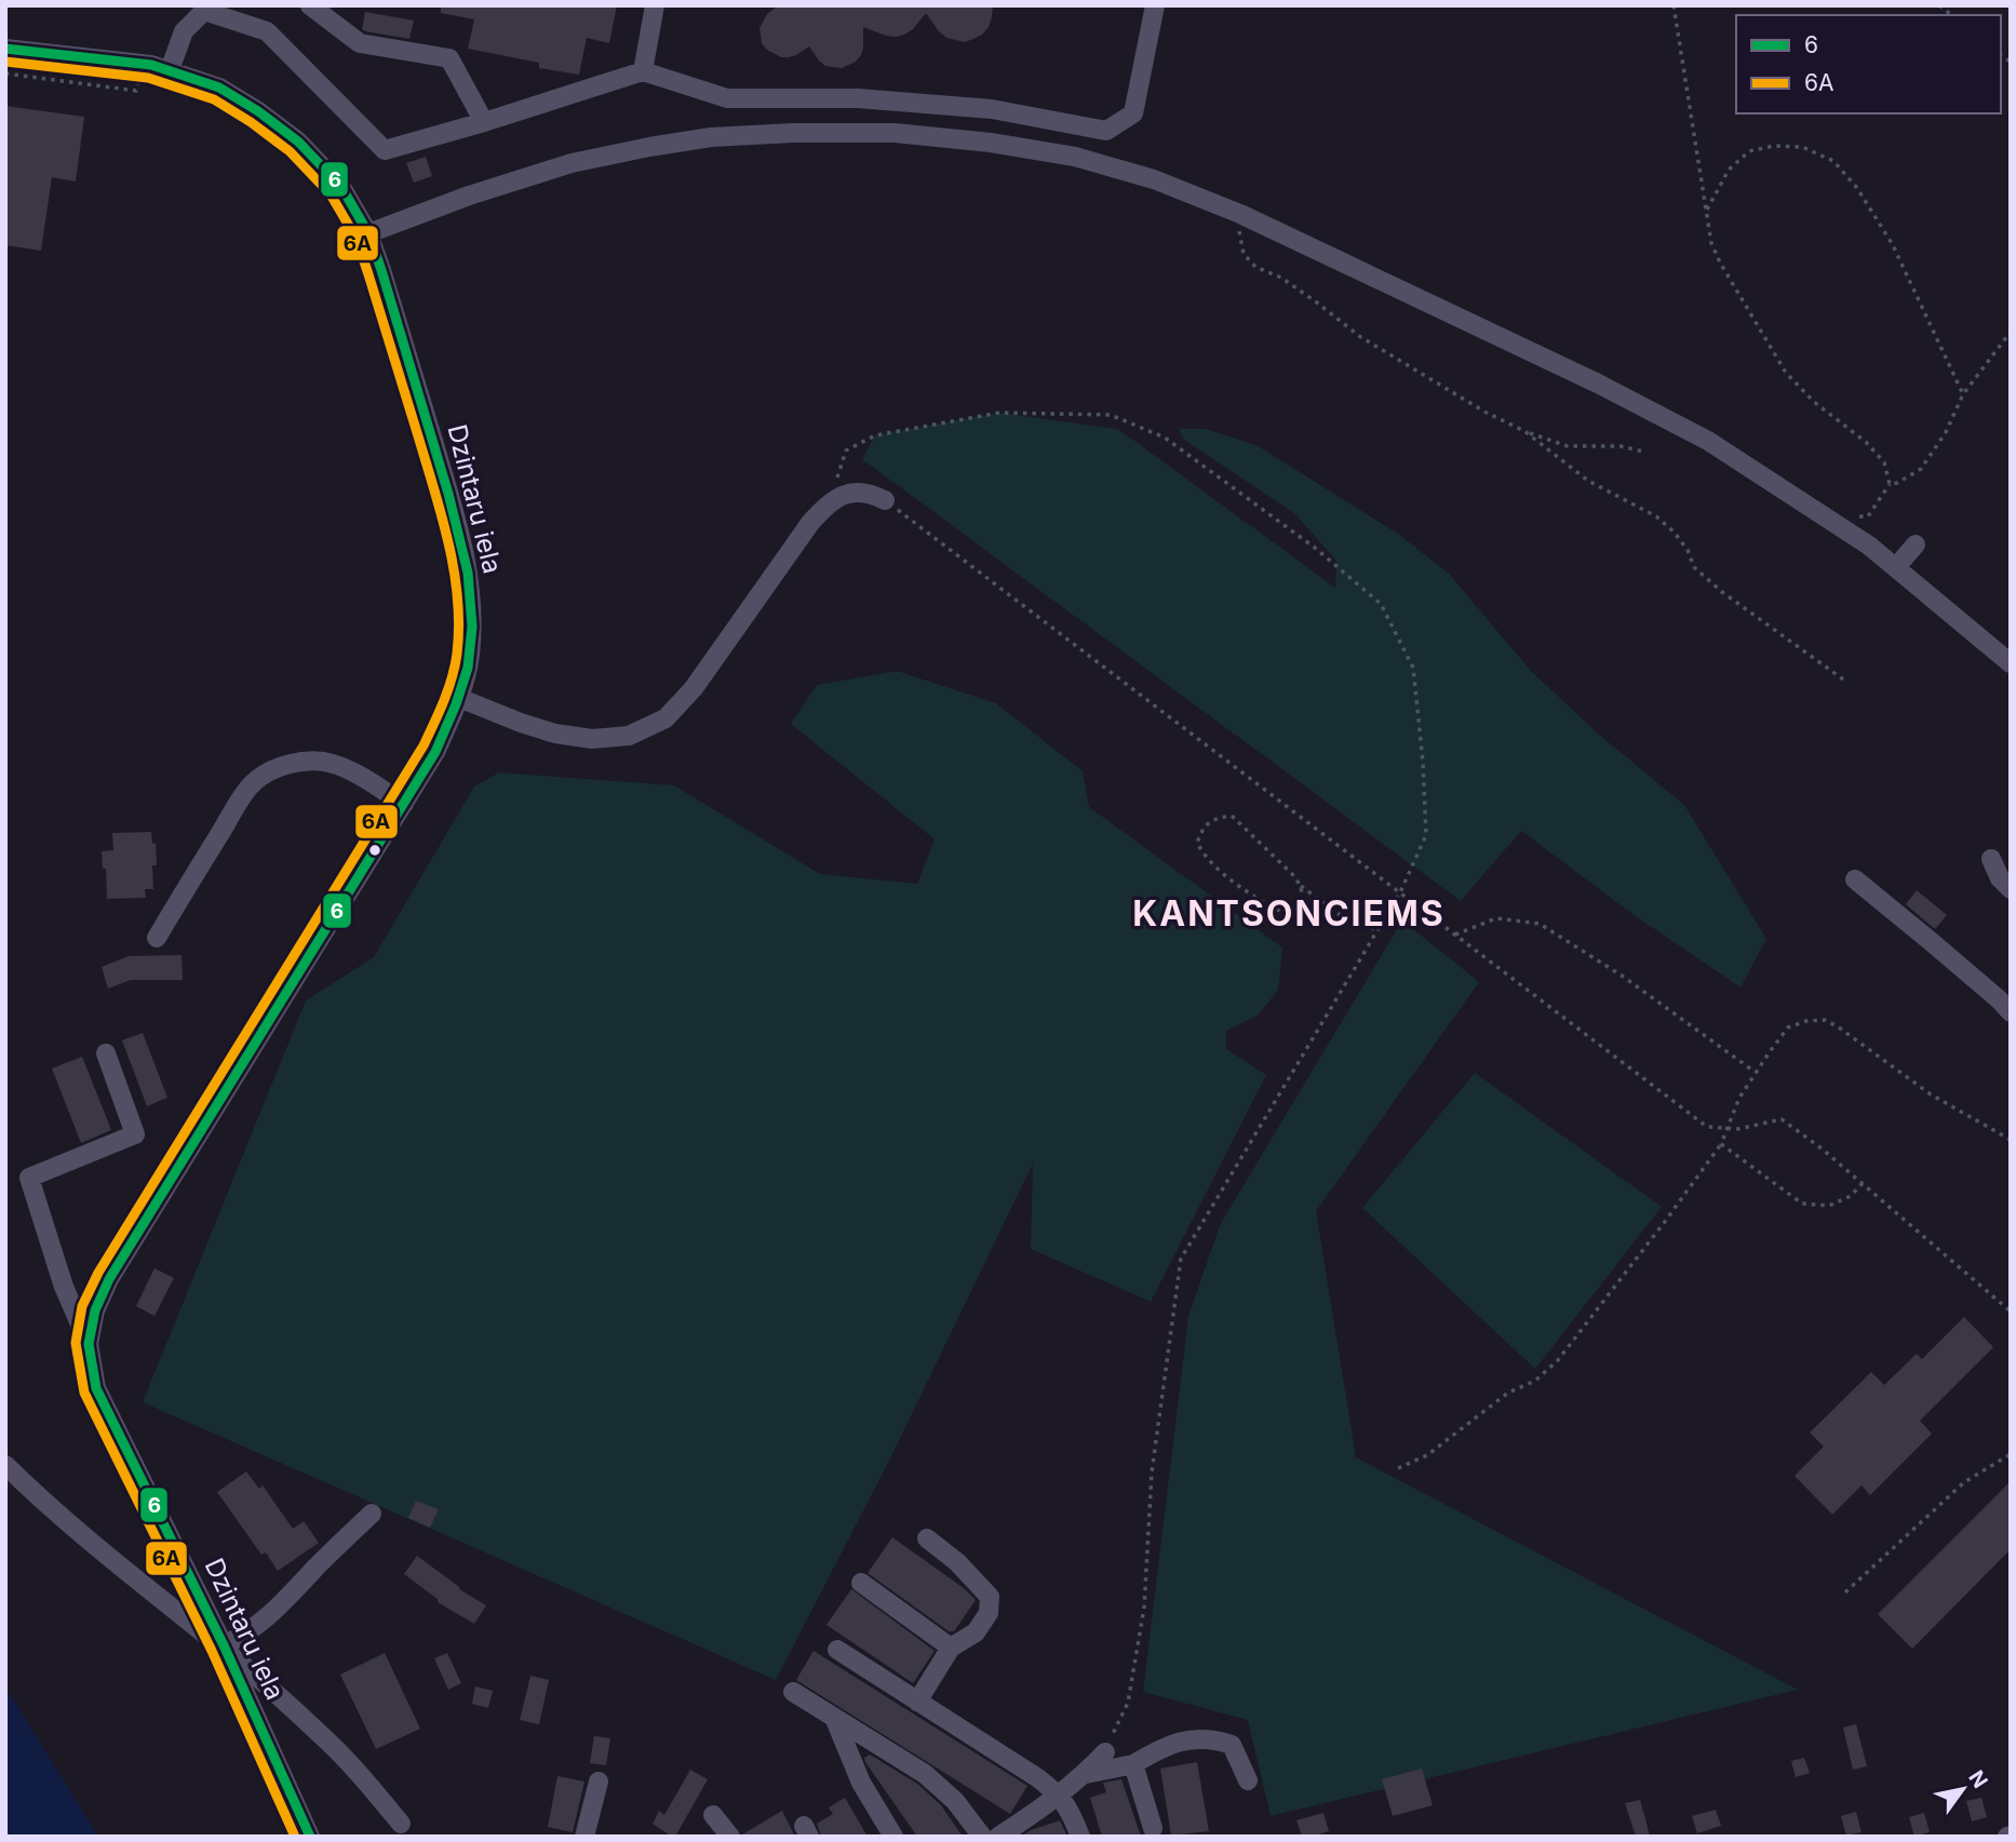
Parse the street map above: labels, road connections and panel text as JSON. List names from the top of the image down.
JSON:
{
  "streets": {
    "street": ["Dzintaru iela"]
  },
  "districts": ["KANTSONCIEMS"],
  "lines": ["transit line 6", "transit line 6A"],
  "legend": ["6", "6A"],
  "north": "top right"
}
